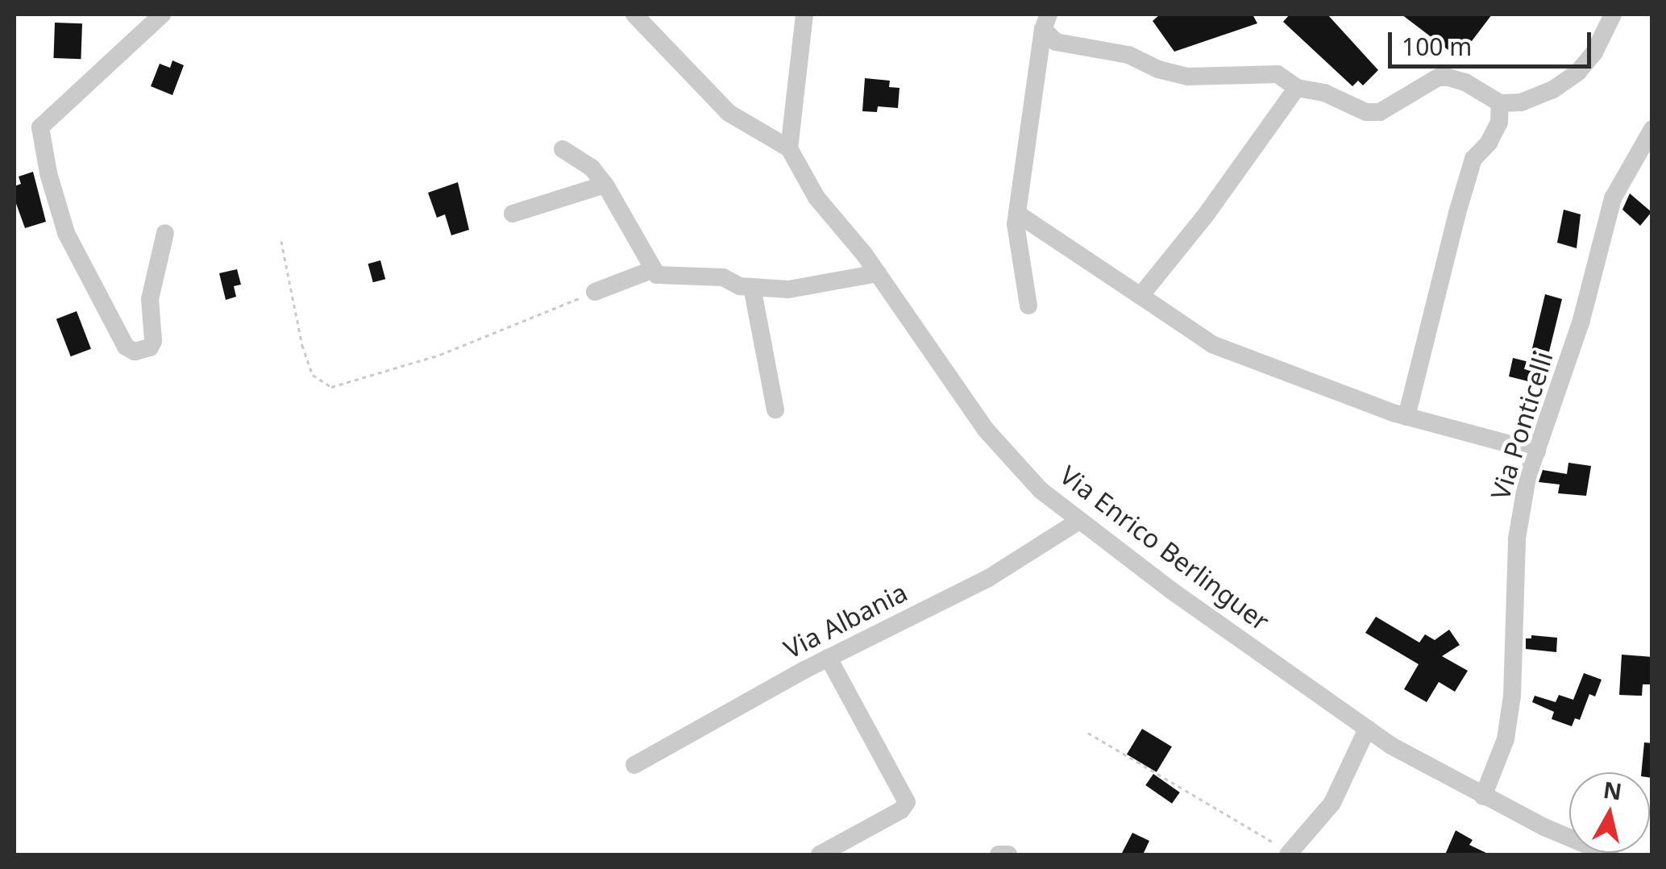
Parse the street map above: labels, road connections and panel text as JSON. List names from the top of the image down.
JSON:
{
  "streets": {
    "street": ["Via Ponticelli", "Via Enrico Berlinguer", "Via Albania"]
  },
  "crossings": [
    ["Via Ponticelli", "Via Enrico Berlinguer"],
    ["Via Enrico Berlinguer", "Via Albania"]
  ],
  "scale_bar": "100 m",
  "north": "top"
}
